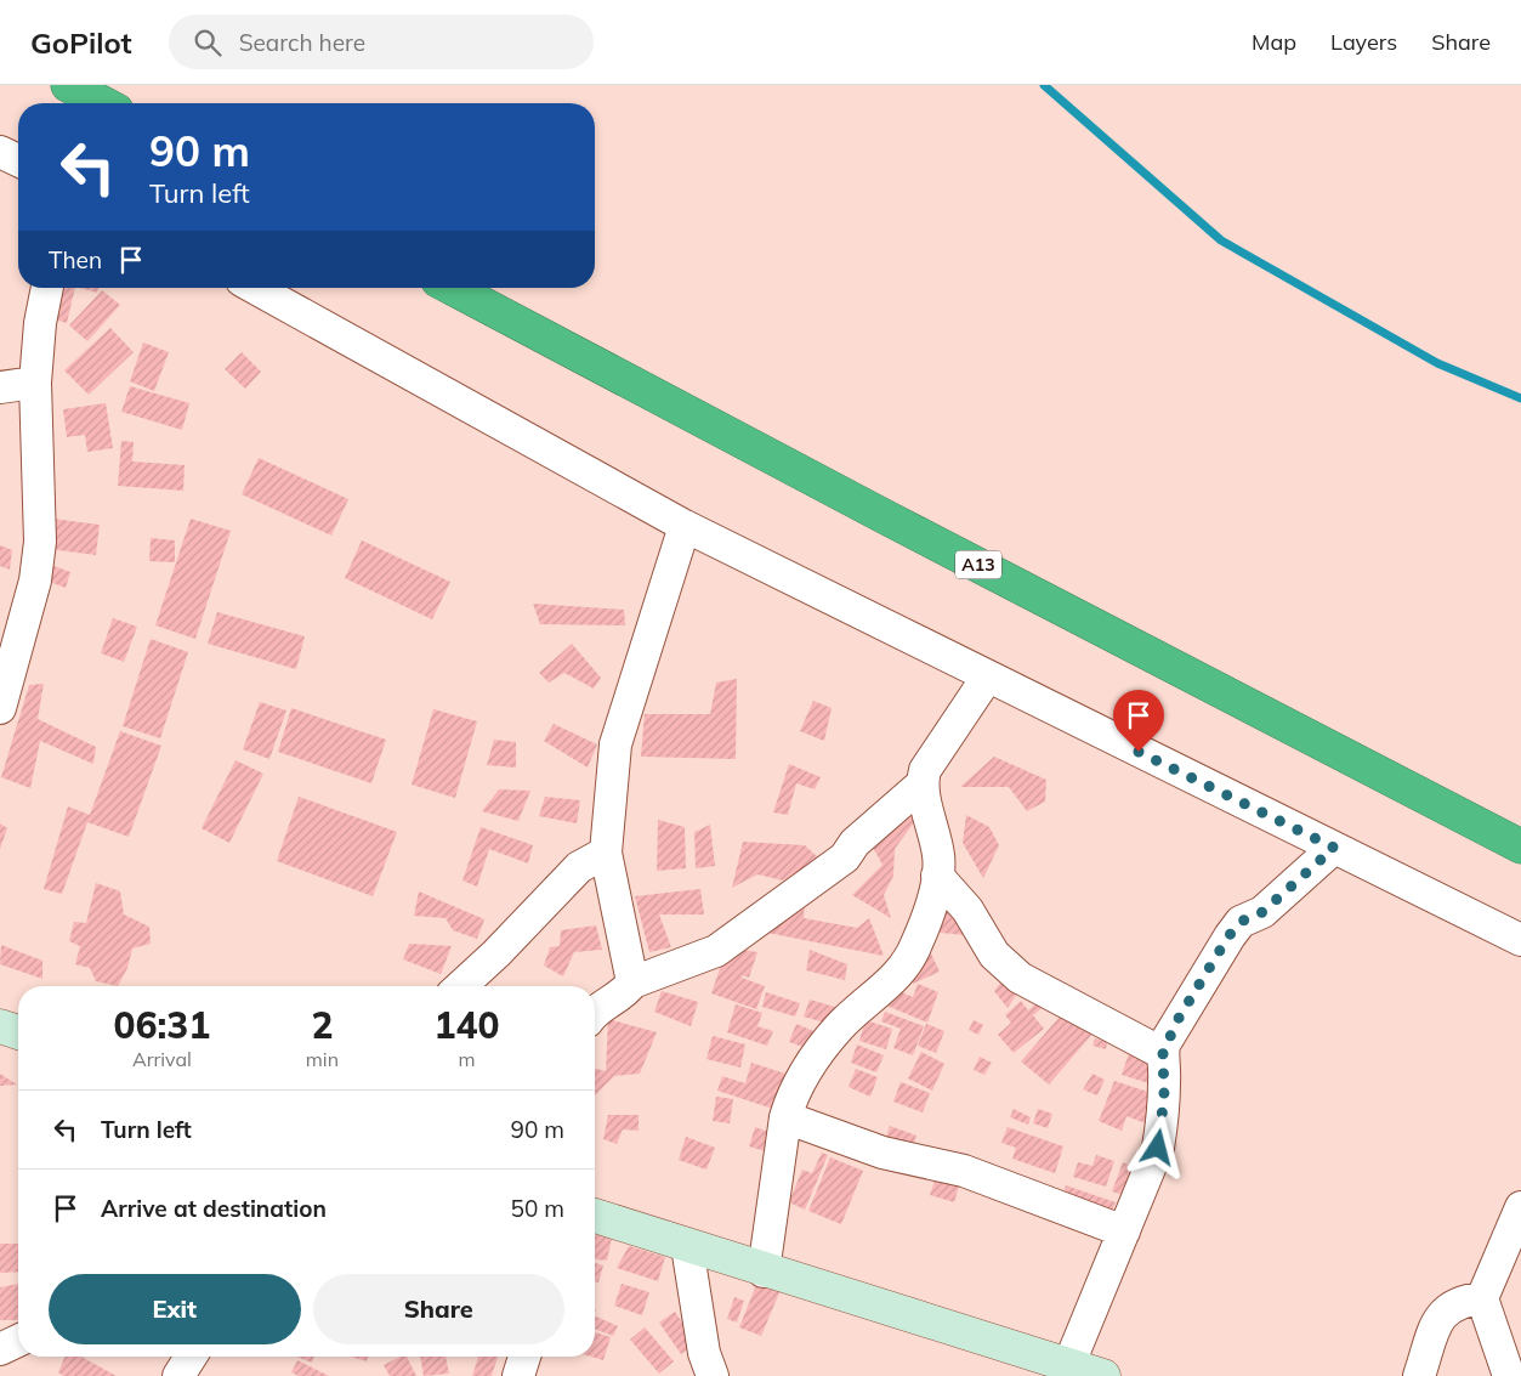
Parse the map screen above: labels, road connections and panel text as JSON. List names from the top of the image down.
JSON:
{
  "streets": {
    "highway": ["A13"]
  },
  "page": {
    "header": "GoPilot",
    "search": "Search here",
    "nav": ["Map", "Layers", "Share"],
    "turn": ["90 m", "Turn left"],
    "then": "Then",
    "eta": [
      "06:31",
      "Arrival",
      "2",
      "min",
      "140",
      "m"
    ],
    "list": [
      {
        "name": "Turn left",
        "value": "90 m"
      },
      {
        "name": "Arrive at destination",
        "value": "50 m"
      }
    ],
    "buttons": ["Exit", "Share"]
  }
}
